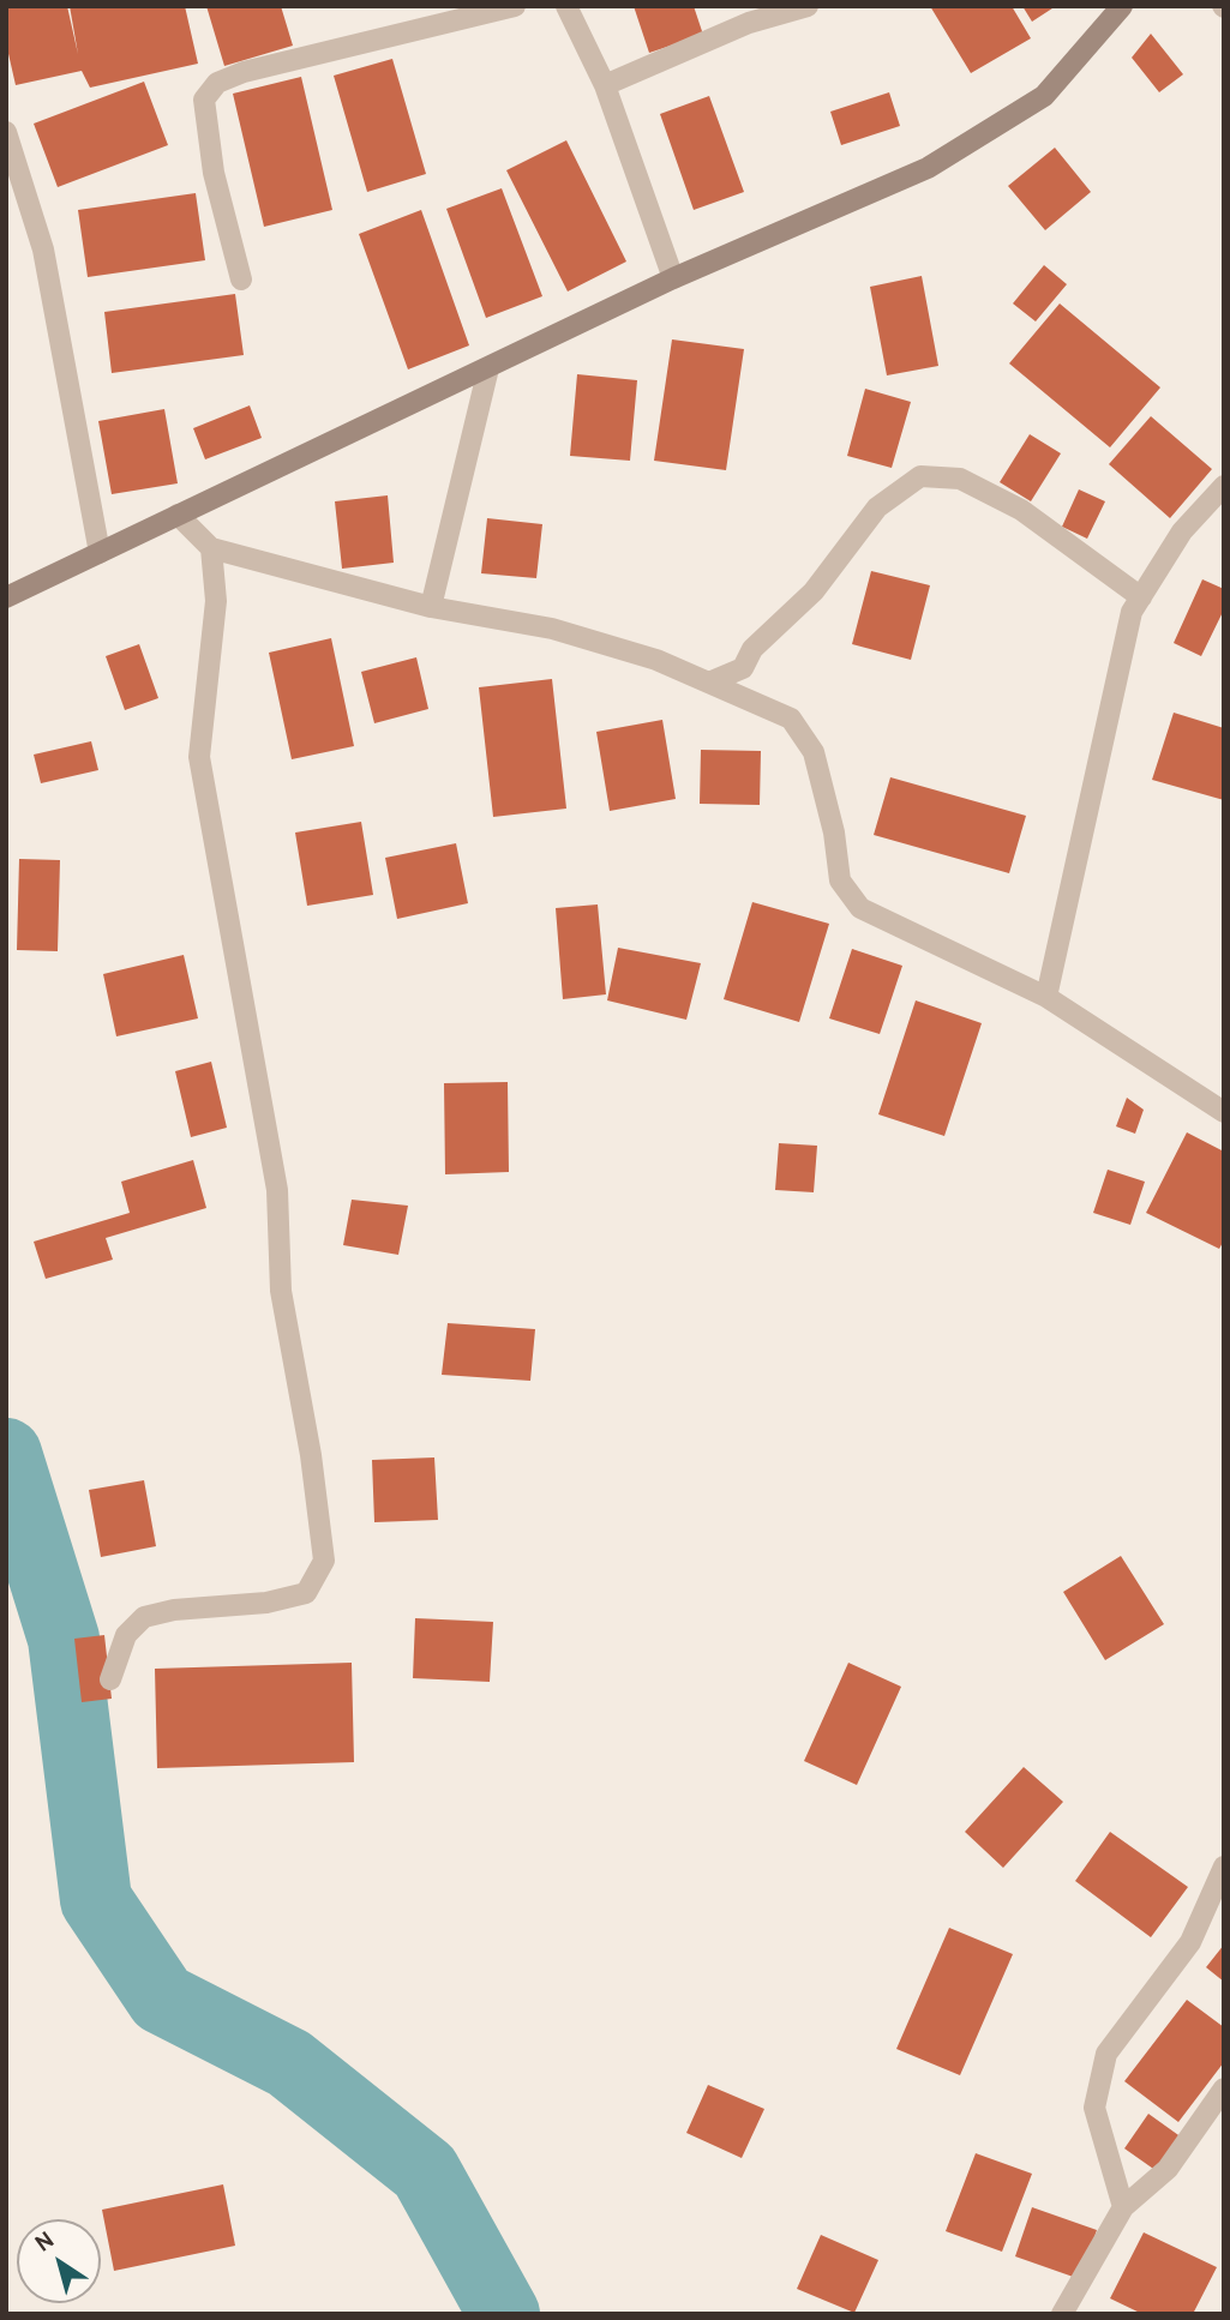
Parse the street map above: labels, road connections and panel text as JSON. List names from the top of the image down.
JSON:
{
  "north": "top left"
}
